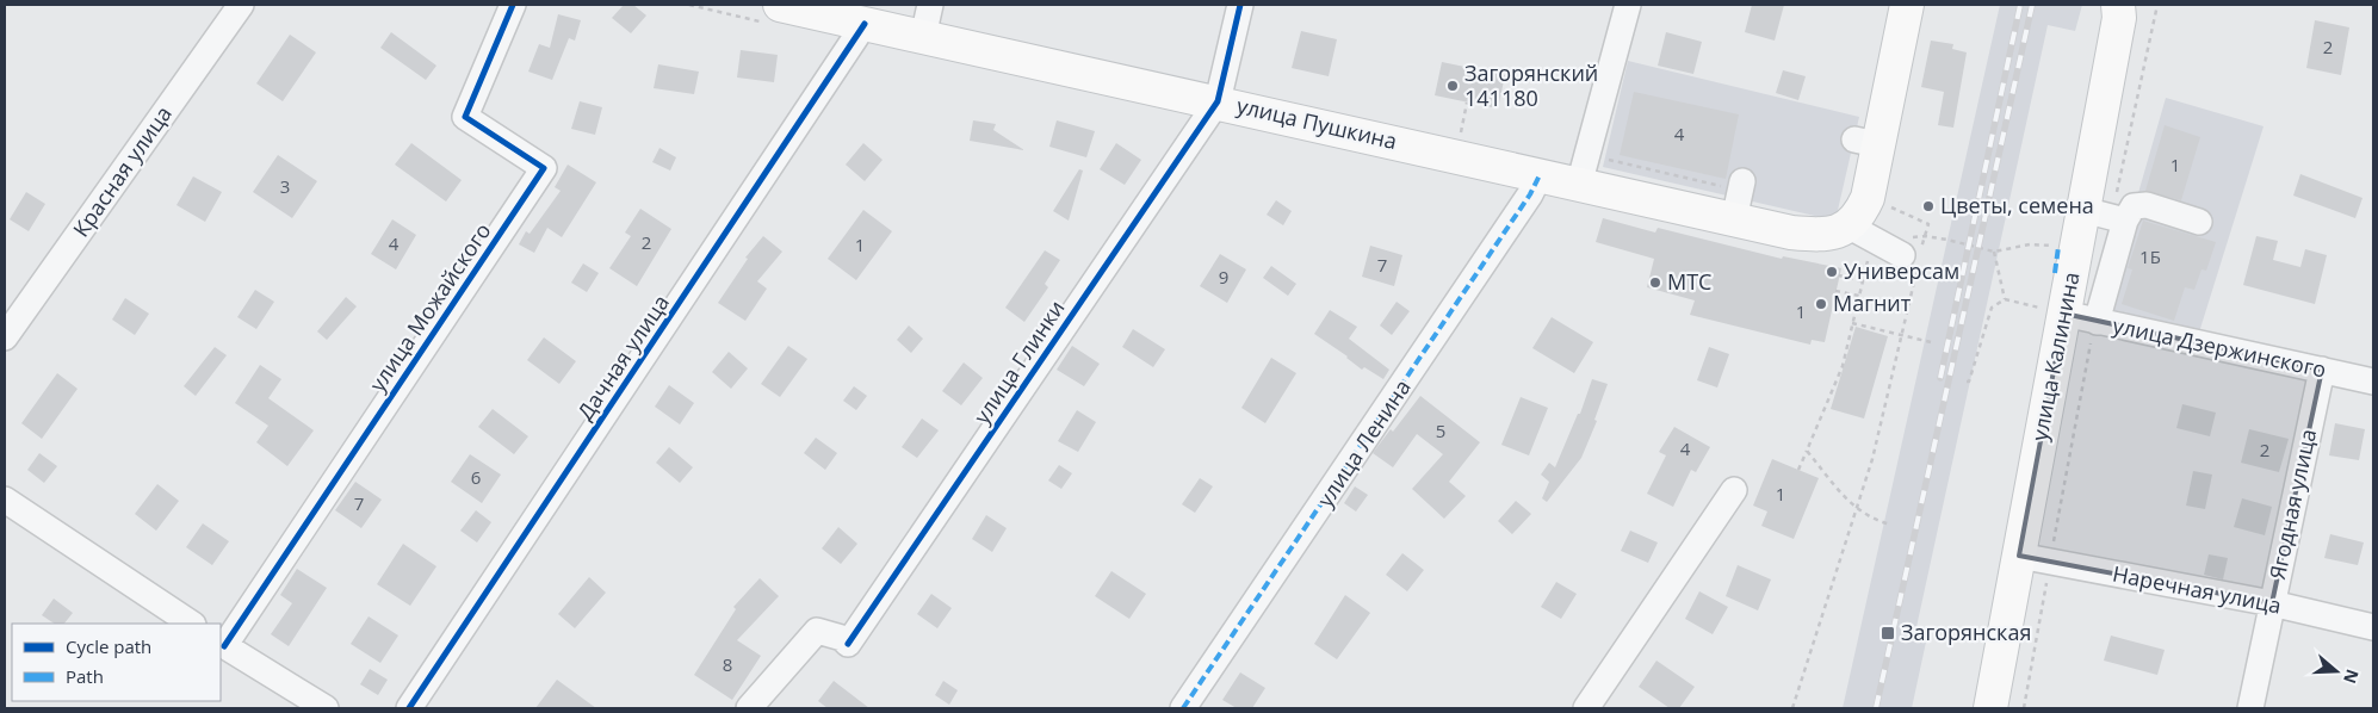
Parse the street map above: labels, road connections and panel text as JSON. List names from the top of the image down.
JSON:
{
  "streets": {
    "main road": ["улица Пушкина", "улица Калинина"],
    "street": [
      "Красная улица",
      "улица Можайского",
      "улица Дзержинского",
      "Дачная улица",
      "улица Глинки",
      "улица Ленина",
      "Ягодная улица",
      "Наречная улица"
    ]
  },
  "crossings": [
    ["улица Пушкина", "Дачная улица"],
    ["улица Пушкина", "улица Глинки"],
    ["улица Пушкина", "улица Ленина"],
    ["улица Дзержинского", "улица Калинина"],
    ["улица Дзержинского", "Ягодная улица"],
    ["улица Калинина", "Наречная улица"],
    ["Ягодная улица", "Наречная улица"]
  ],
  "places": {
    "other": [
      "Загорянский 141180",
      "Цветы, семена",
      "Универсам",
      "МТС",
      "Магнит"
    ],
    "transit": ["Загорянская"]
  },
  "house_numbers": [
    "2",
    "4",
    "1",
    "3",
    "2",
    "4",
    "1",
    "1Б",
    "7",
    "9",
    "1",
    "5",
    "4",
    "2",
    "6",
    "1",
    "7",
    "8"
  ],
  "legend": ["Cycle path", "Path"],
  "north": "right"
}
